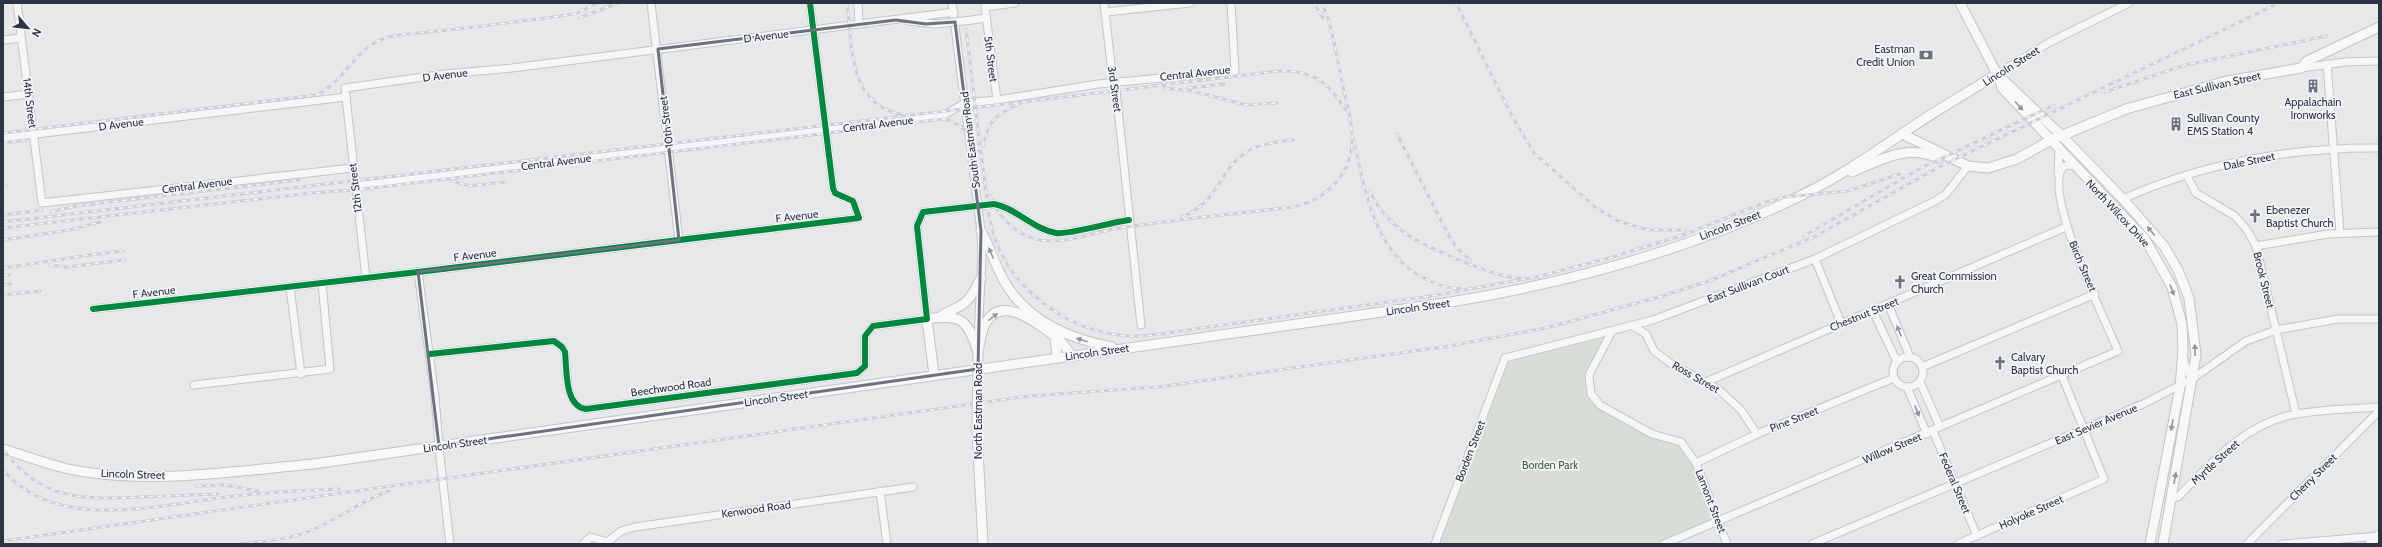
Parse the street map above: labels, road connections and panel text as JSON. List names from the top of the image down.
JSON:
{
  "streets": {
    "main road": [
      "Lincoln Street",
      "East Sullivan Street",
      "North Wilcox Drive",
      "North Eastman Road"
    ],
    "street": [
      "D Avenue",
      "5th Street",
      "Central Avenue",
      "3rd Street",
      "14th Street",
      "10th Street",
      "South Eastman Road",
      "Dale Street",
      "12th Street",
      "F Avenue",
      "Birch Street",
      "Brook Street",
      "East Sullivan Court",
      "Chestnut Street",
      "Ross Street",
      "Beechwood Road",
      "Pine Street",
      "East Sevier Avenue",
      "Willow Street",
      "Borden Street",
      "Myrtle Street",
      "Cherry Street",
      "Federal Street",
      "Lamont Street",
      "Kenwood Road",
      "Holyoke Street"
    ]
  },
  "crossings": [
    ["D Avenue", "5th Street"],
    ["D Avenue", "14th Street"],
    ["D Avenue", "10th Street"],
    ["D Avenue", "South Eastman Road"],
    ["D Avenue", "12th Street"],
    ["5th Street", "Central Avenue"],
    ["Lincoln Street", "North Wilcox Drive"],
    ["Central Avenue", "3rd Street"],
    ["Central Avenue", "14th Street"],
    ["Central Avenue", "10th Street"],
    ["Central Avenue", "South Eastman Road"],
    ["Central Avenue", "12th Street"],
    ["Central Avenue", "F Avenue"],
    ["East Sullivan Street", "North Wilcox Drive"],
    ["10th Street", "F Avenue"],
    ["South Eastman Road", "North Eastman Road"],
    ["Dale Street", "North Wilcox Drive"],
    ["Dale Street", "Brook Street"],
    ["12th Street", "F Avenue"],
    ["North Wilcox Drive", "Birch Street"],
    ["North Wilcox Drive", "East Sevier Avenue"],
    ["North Wilcox Drive", "Myrtle Street"],
    ["Birch Street", "Chestnut Street"],
    ["Birch Street", "Willow Street"],
    ["Brook Street", "East Sevier Avenue"],
    ["Brook Street", "Myrtle Street"],
    ["East Sullivan Court", "Ross Street"],
    ["East Sullivan Court", "Borden Street"],
    ["East Sullivan Court", "Lamont Street"],
    ["Chestnut Street", "Ross Street"],
    ["Ross Street", "Pine Street"],
    ["Pine Street", "Federal Street"],
    ["Pine Street", "Lamont Street"],
    ["East Sevier Avenue", "Federal Street"],
    ["East Sevier Avenue", "Holyoke Street"],
    ["Willow Street", "Federal Street"],
    ["Willow Street", "Lamont Street"],
    ["Federal Street", "Holyoke Street"]
  ],
  "parks": ["Borden Park"],
  "places": {
    "bank": ["Eastman Credit Union"],
    "building": ["Appalachain Ironworks", "Sullivan County EMS Station 4"],
    "church": ["Ebenezer Baptist Church", "Great Commission Church", "Calvary Baptist Church"]
  },
  "north": "bottom right"
}
